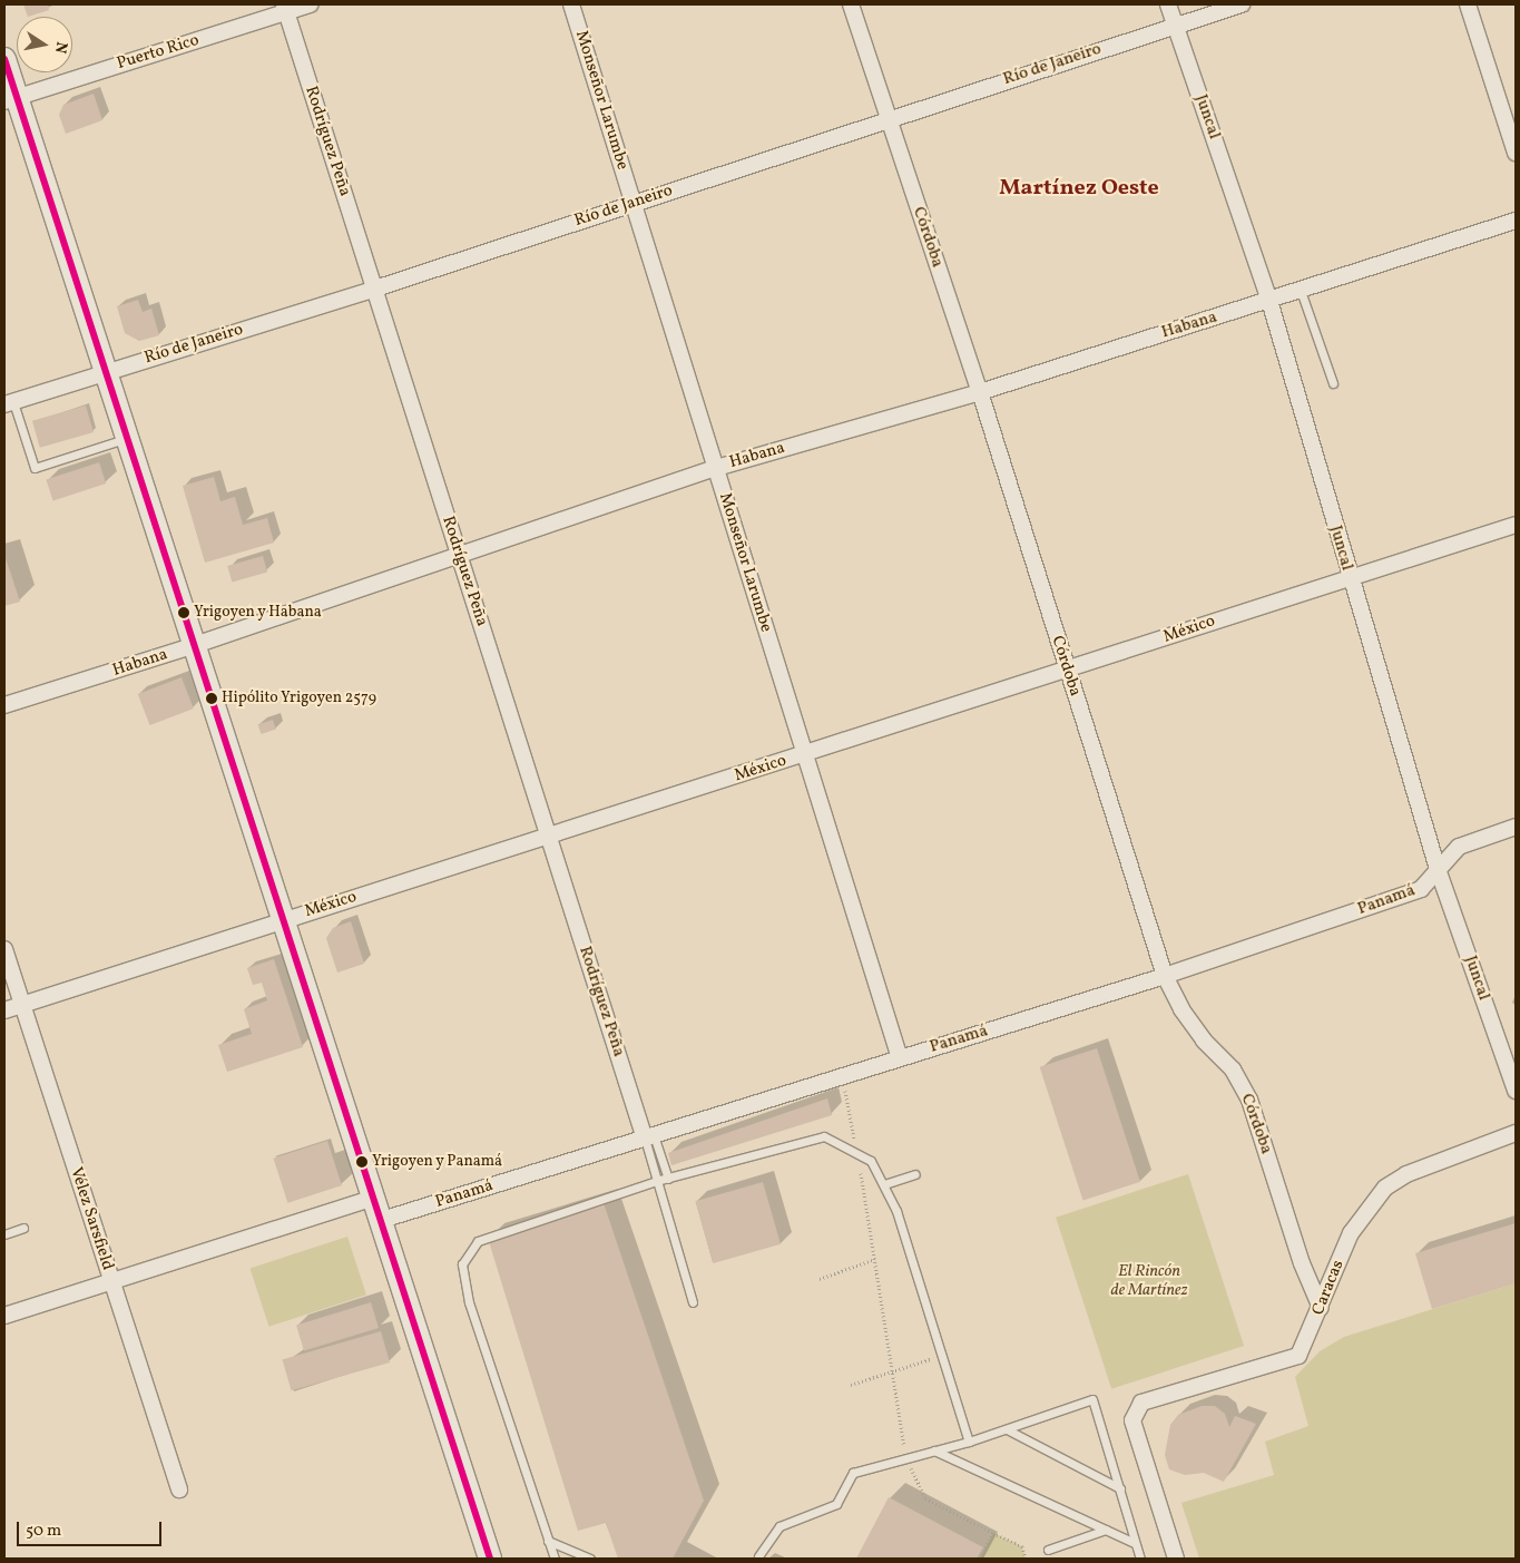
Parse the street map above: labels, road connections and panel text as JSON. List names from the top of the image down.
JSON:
{
  "streets": {
    "street": [
      "Puerto Rico",
      "Río de Janeiro",
      "Monseñor Larumbe",
      "Juncal",
      "Rodríguez Peña",
      "Córdoba",
      "Habana",
      "México",
      "Panamá",
      "Vélez Sarsfield",
      "Caracas"
    ]
  },
  "crossings": [
    ["Puerto Rico", "Rodríguez Peña"],
    ["Río de Janeiro", "Monseñor Larumbe"],
    ["Río de Janeiro", "Juncal"],
    ["Río de Janeiro", "Rodríguez Peña"],
    ["Río de Janeiro", "Córdoba"],
    ["Monseñor Larumbe", "Habana"],
    ["Monseñor Larumbe", "México"],
    ["Monseñor Larumbe", "Panamá"],
    ["Juncal", "Habana"],
    ["Juncal", "México"],
    ["Juncal", "Panamá"],
    ["Rodríguez Peña", "Habana"],
    ["Rodríguez Peña", "México"],
    ["Rodríguez Peña", "Panamá"],
    ["Córdoba", "Habana"],
    ["Córdoba", "México"],
    ["Córdoba", "Panamá"],
    ["Córdoba", "Caracas"],
    ["México", "Vélez Sarsfield"]
  ],
  "districts": ["Martínez Oeste"],
  "parks": ["El Rincón de Martínez"],
  "places": ["Yrigoyen y Habana", "Hipólito Yrigoyen 2579", "Yrigoyen y Panamá"],
  "scale_bar": "50 m",
  "north": "right"
}
